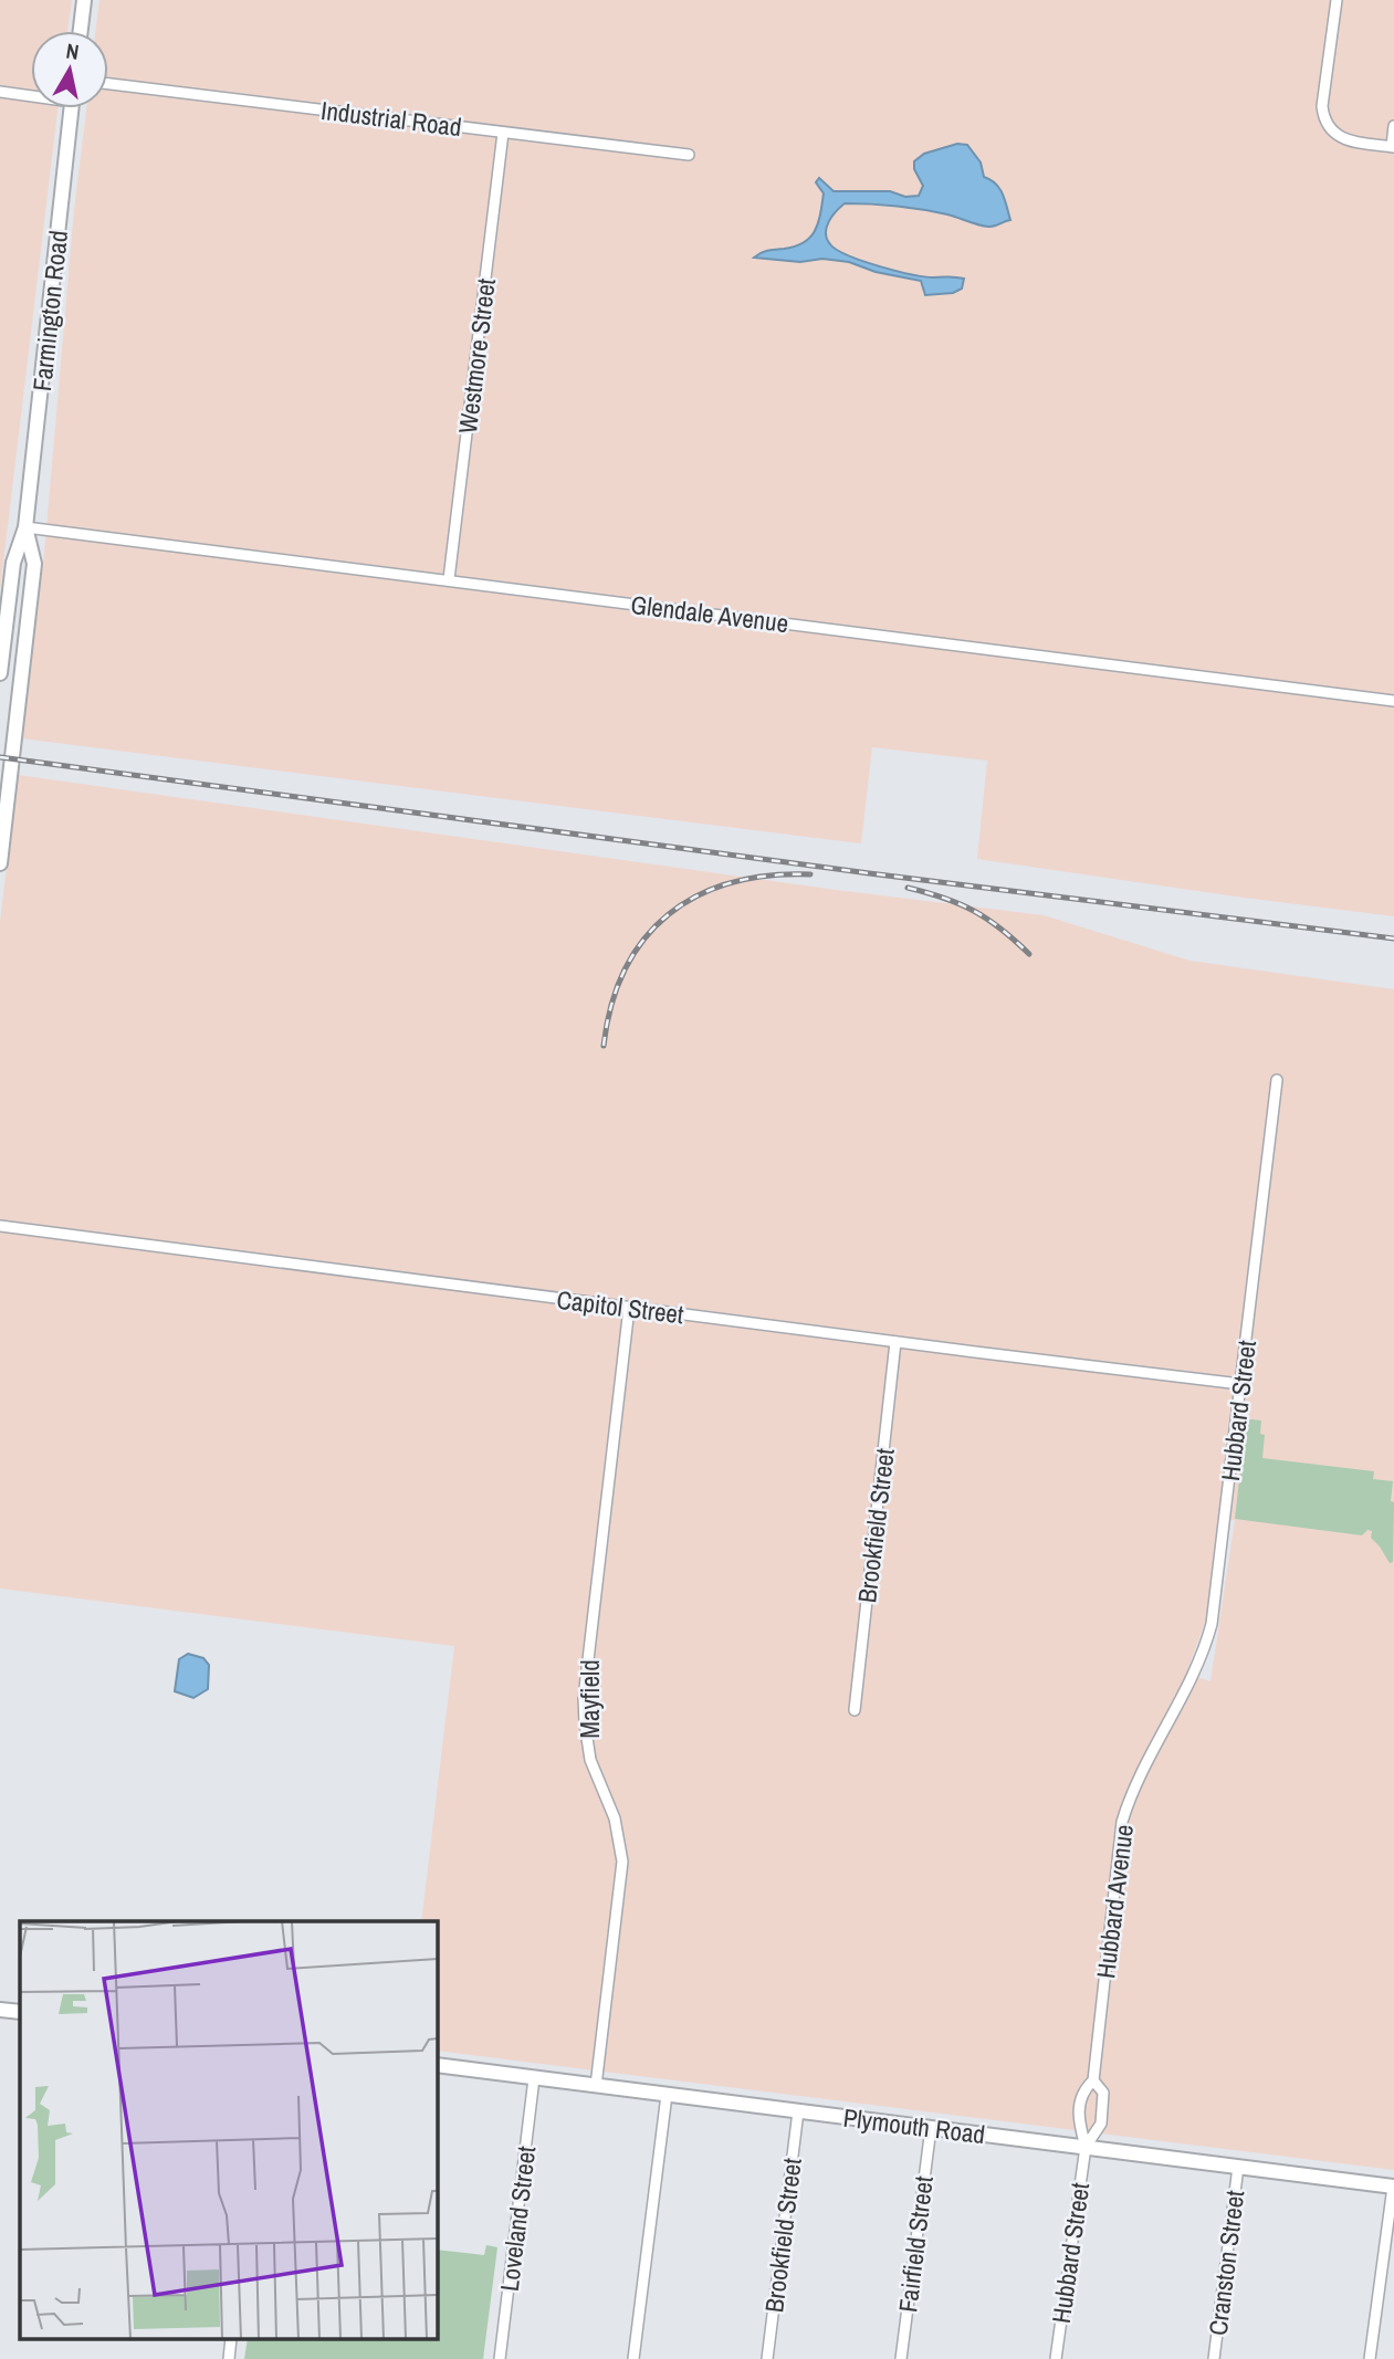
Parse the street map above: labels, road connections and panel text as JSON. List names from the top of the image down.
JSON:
{
  "streets": {
    "main road": ["Farmington Road", "Plymouth Road"],
    "street": [
      "Industrial Road",
      "Westmore Street",
      "Glendale Avenue",
      "Capitol Street",
      "Hubbard Street",
      "Brookfield Street",
      "Mayfield",
      "Hubbard Avenue",
      "Loveland Street",
      "Fairfield Street",
      "Cranston Street"
    ]
  },
  "crossings": [
    ["Industrial Road", "Westmore Street"],
    ["Farmington Road", "Glendale Avenue"],
    ["Westmore Street", "Glendale Avenue"],
    ["Capitol Street", "Hubbard Street"],
    ["Capitol Street", "Brookfield Street"],
    ["Capitol Street", "Mayfield"],
    ["Hubbard Street", "Hubbard Avenue"],
    ["Hubbard Street", "Plymouth Road"],
    ["Brookfield Street", "Plymouth Road"],
    ["Mayfield", "Plymouth Road"],
    ["Hubbard Avenue", "Plymouth Road"],
    ["Plymouth Road", "Loveland Street"],
    ["Plymouth Road", "Fairfield Street"],
    ["Plymouth Road", "Cranston Street"]
  ],
  "north": "top"
}
